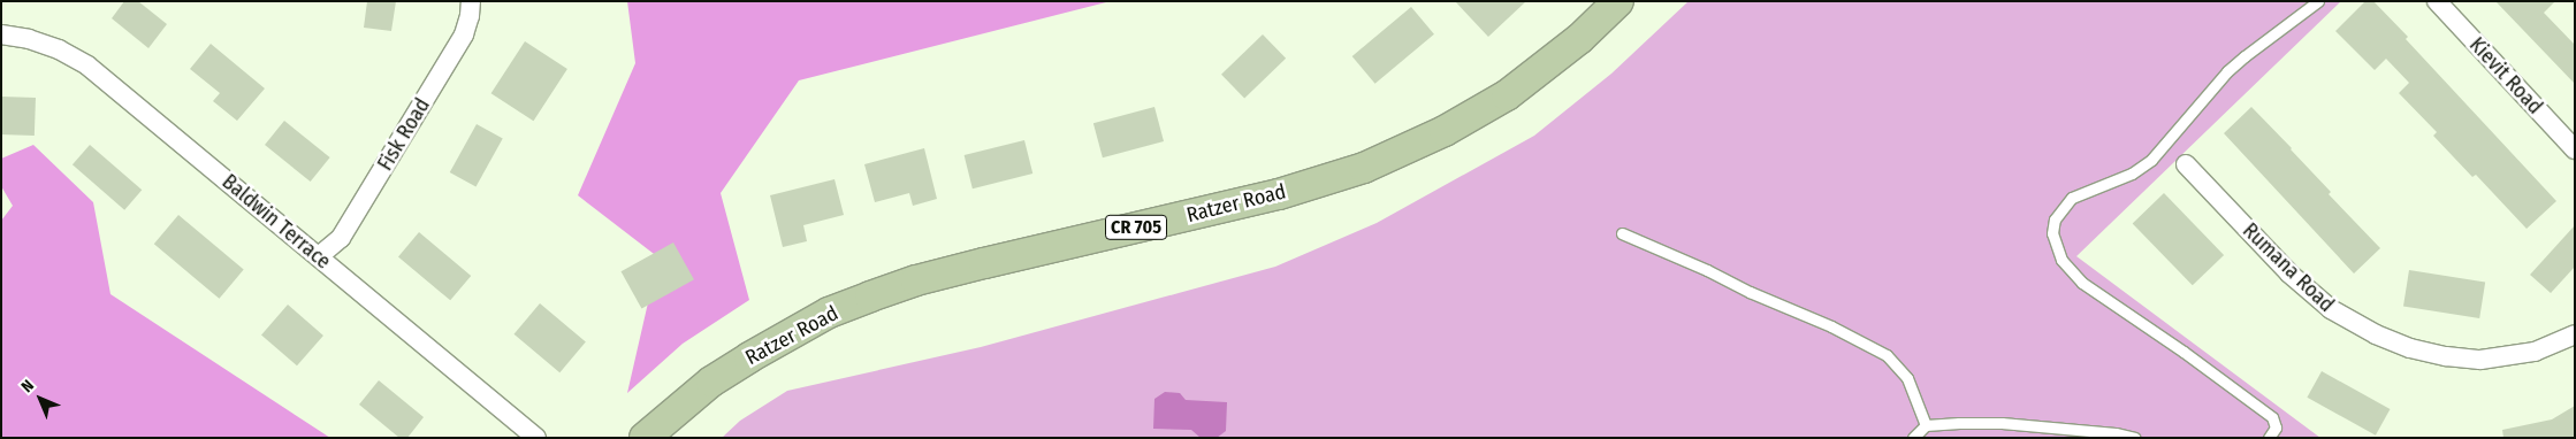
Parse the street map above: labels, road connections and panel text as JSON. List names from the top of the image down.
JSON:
{
  "streets": {
    "main road": ["Ratzer Road", "CR 705"],
    "street": [
      "Kievit Road",
      "Fisk Road",
      "Baldwin Terrace",
      "Rumana Road"
    ]
  },
  "crossings": [
    ["Fisk Road", "Baldwin Terrace"]
  ],
  "north": "top left"
}
